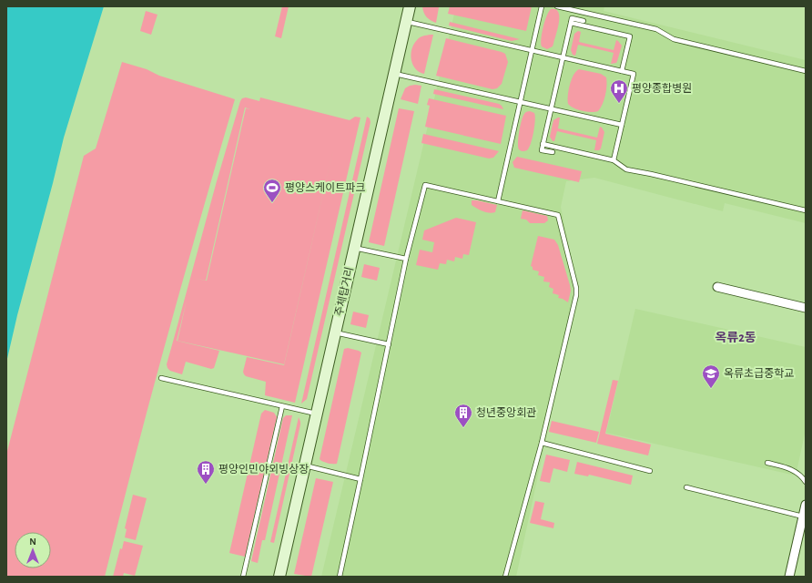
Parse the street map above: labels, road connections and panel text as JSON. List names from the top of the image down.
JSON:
{
  "streets": {
    "main road": ["주체탑거리"]
  },
  "districts": ["옥류2동"],
  "places": {
    "hospital": ["평양종합병원"],
    "sports": ["평양스케이트파크"],
    "school or university": ["옥류초급중학교"],
    "building": ["청년중앙회관", "평양인민야외빙상장"]
  },
  "north": "top"
}
